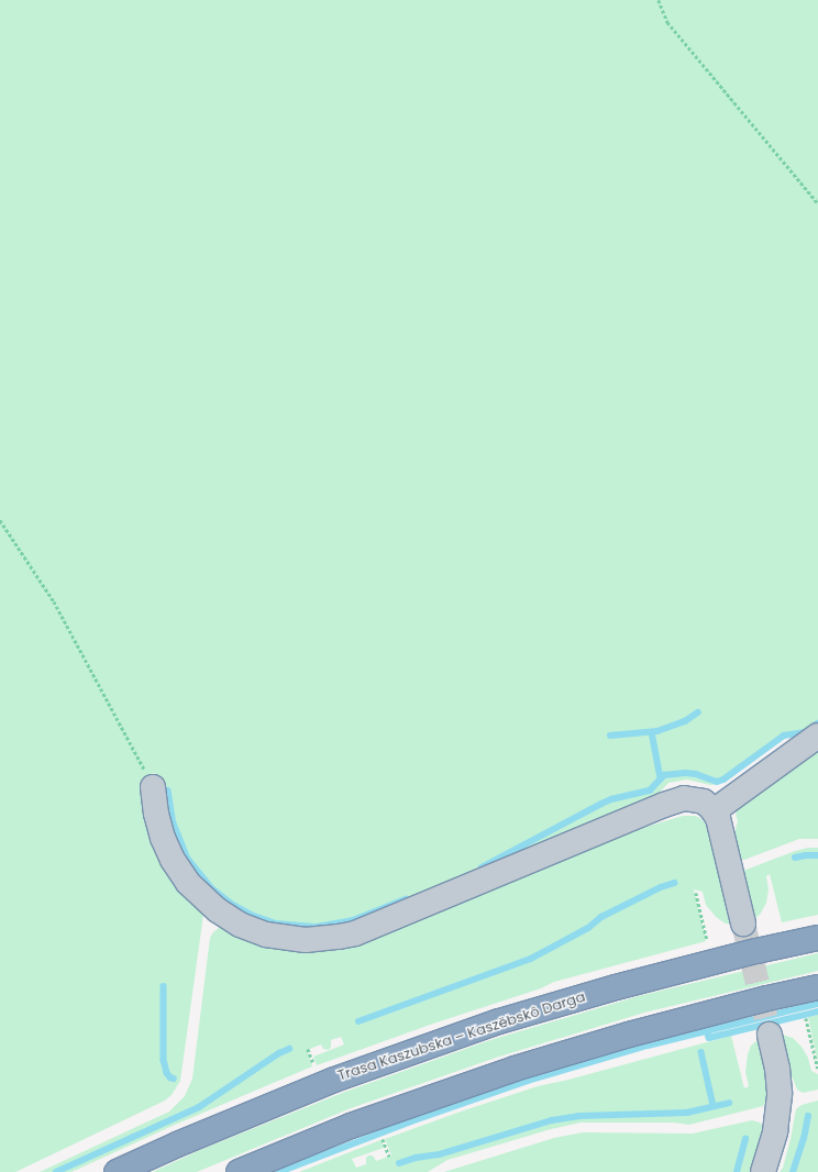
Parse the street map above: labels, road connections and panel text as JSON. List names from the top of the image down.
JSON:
{
  "streets": {
    "highway": ["Trasa Kaszubska – Kaszëbskô Darga"]
  }
}
